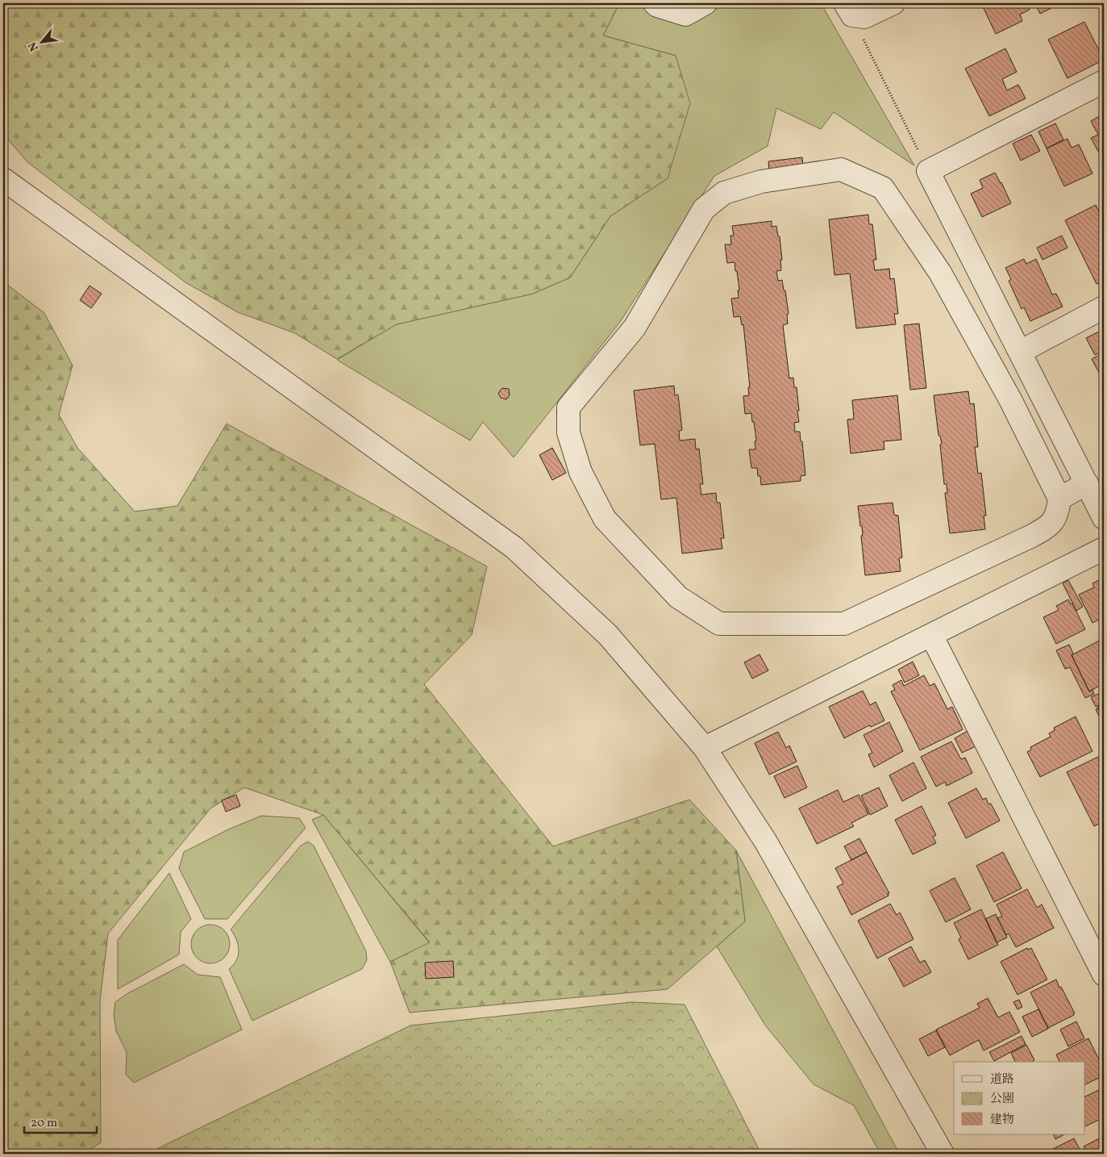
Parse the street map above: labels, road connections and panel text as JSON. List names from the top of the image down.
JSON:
{
  "legend": ["道路", "公園", "建物"],
  "scale_bar": "20 m",
  "north": "bottom left"
}
